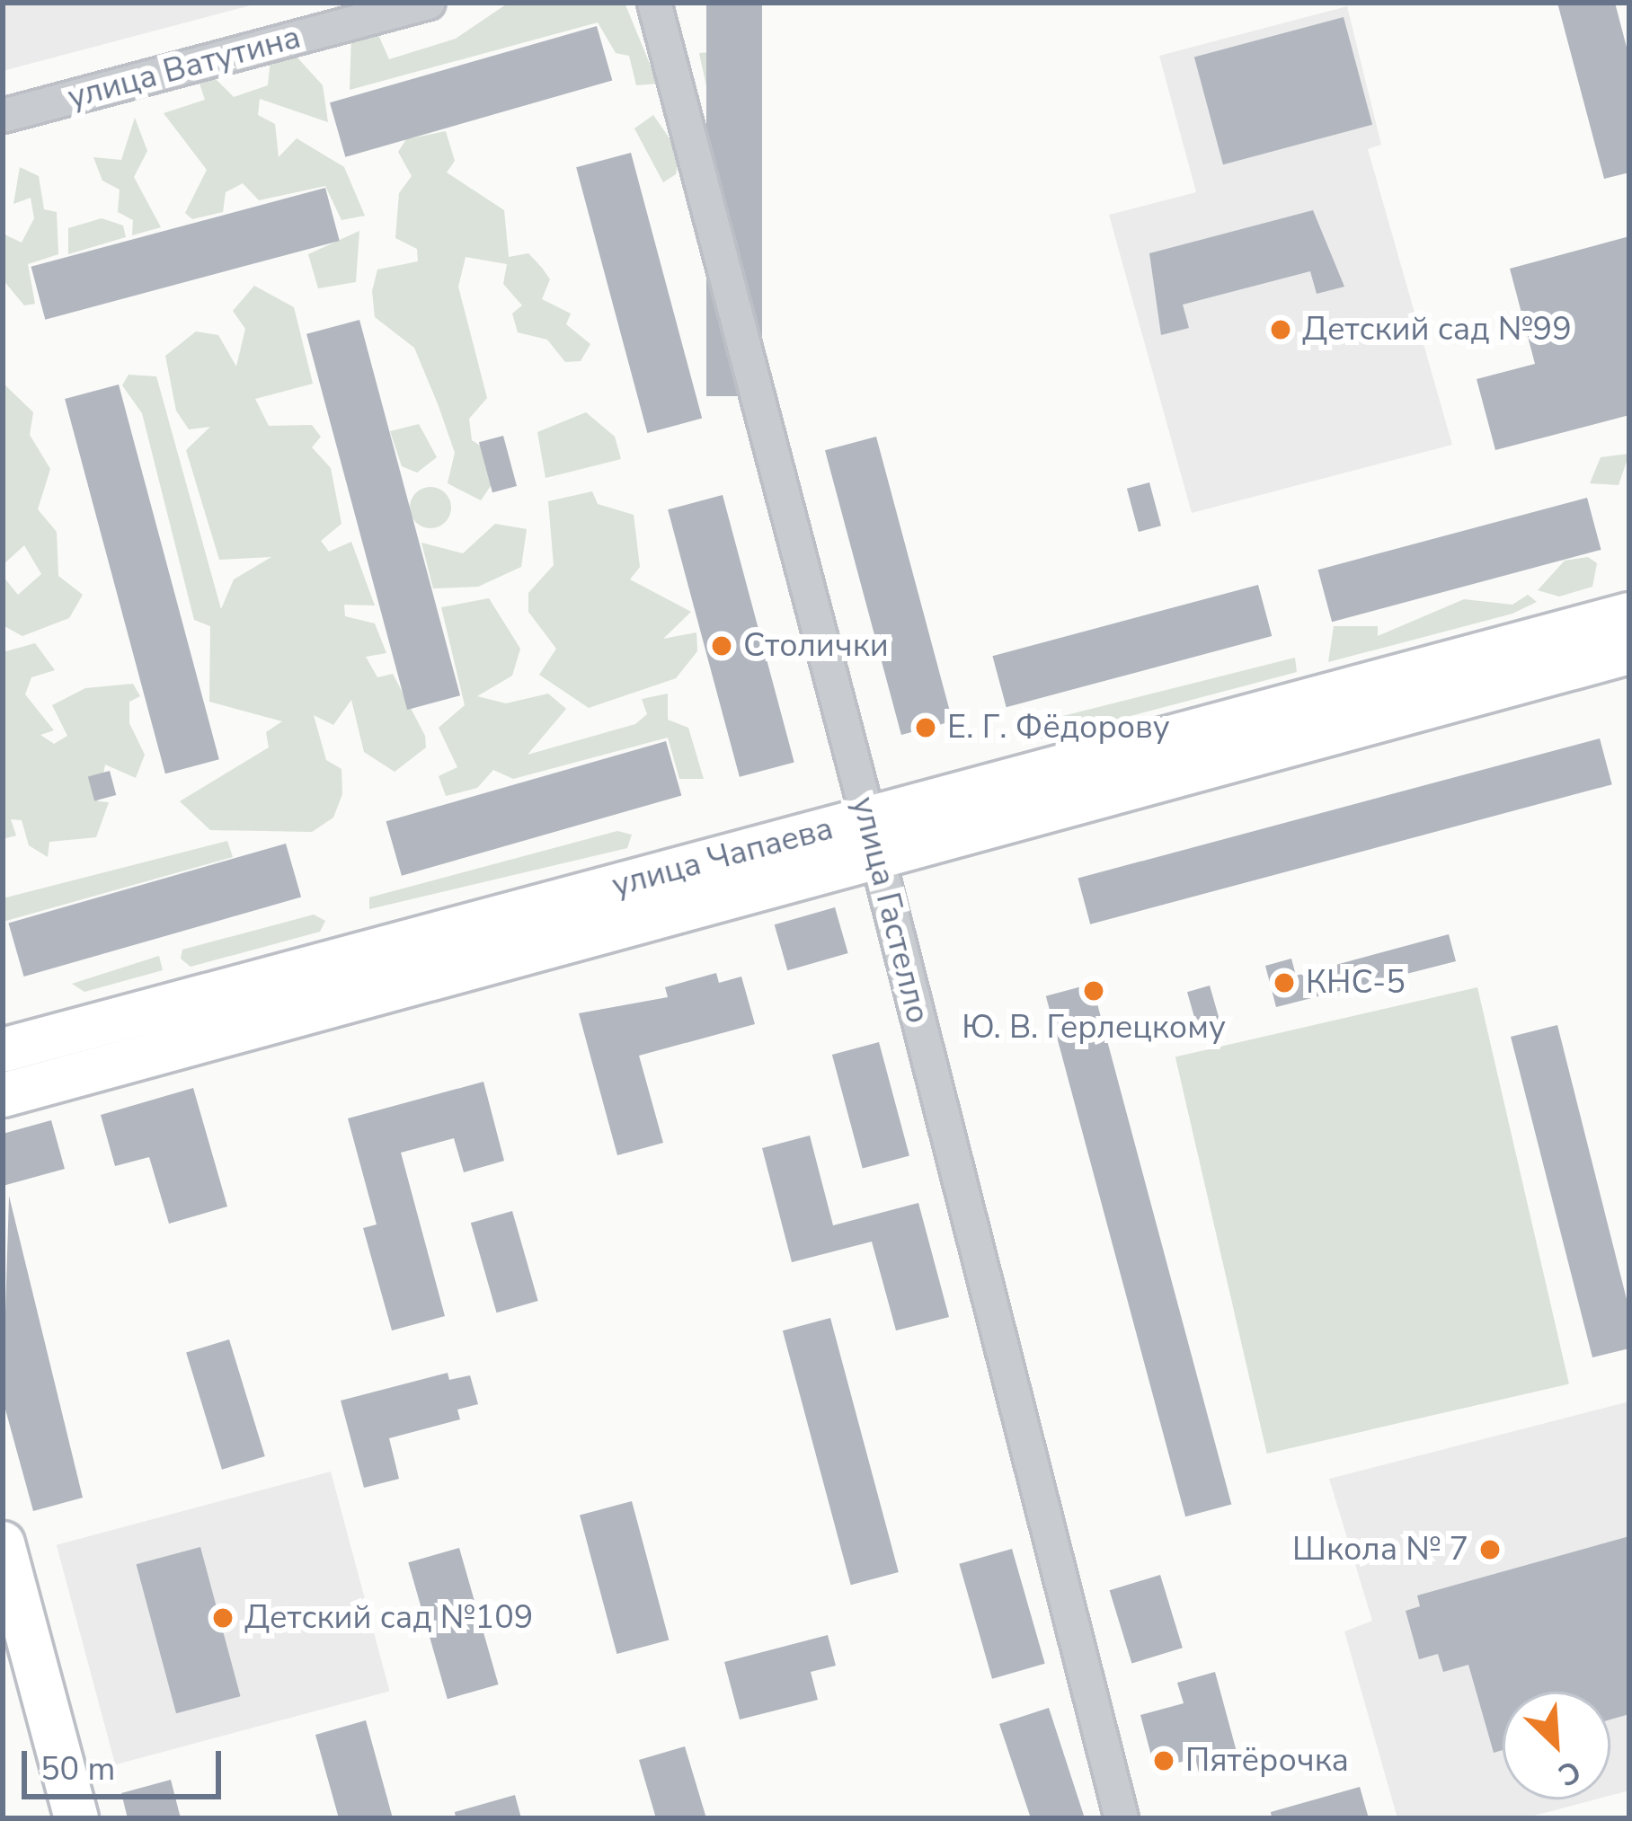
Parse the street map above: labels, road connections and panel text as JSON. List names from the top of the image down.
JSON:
{
  "streets": {
    "street": ["улица Ватутина", "улица Чапаева", "улица Гастелло"]
  },
  "crossings": [
    ["улица Чапаева", "улица Гастелло"]
  ],
  "places": [
    "Детский сад №99",
    "Столички",
    "Е. Г. Фёдорову",
    "КНС-5",
    "Ю. В. Герлецкому",
    "Школа № 7",
    "Детский сад №109",
    "Пятёрочка"
  ],
  "scale_bar": "50 m",
  "north": "bottom right"
}
